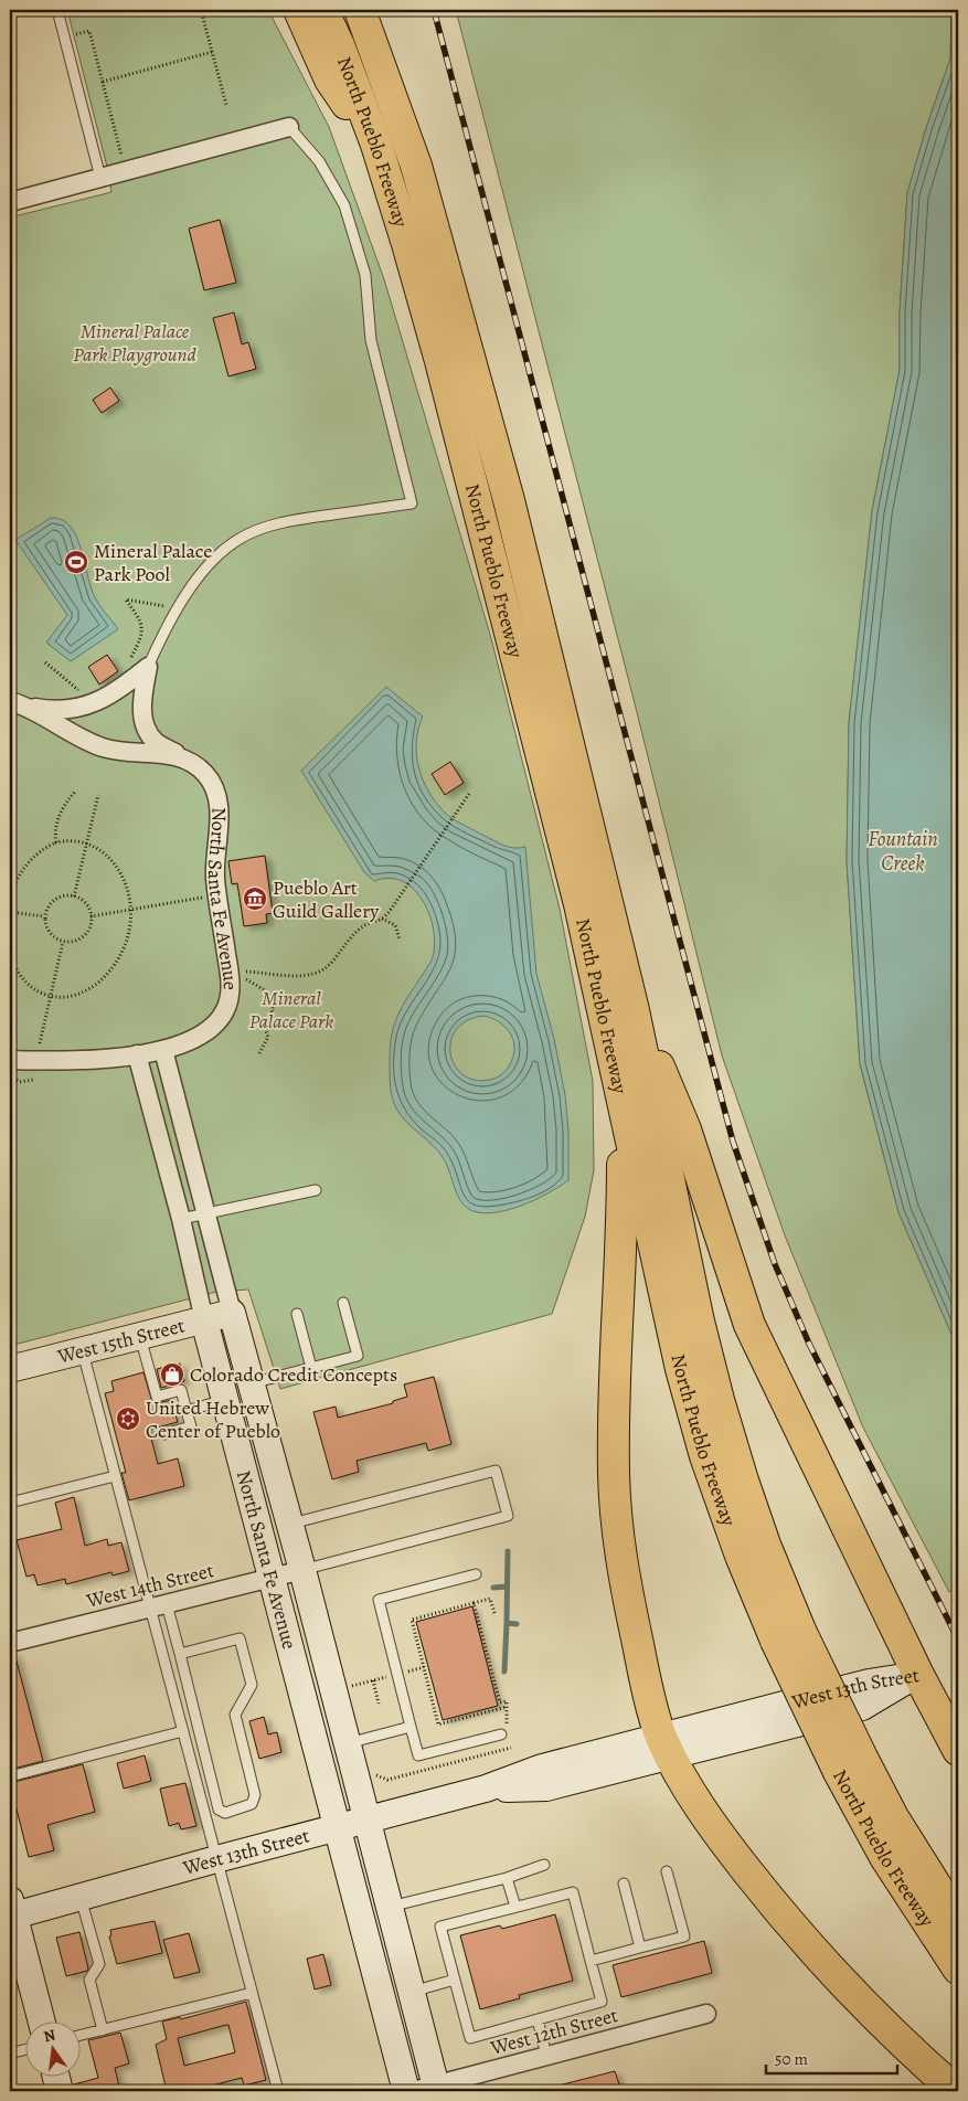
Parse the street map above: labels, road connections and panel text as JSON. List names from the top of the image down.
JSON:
{
  "streets": {
    "highway": ["North Pueblo Freeway"],
    "main road": ["North Santa Fe Avenue", "West 15th Street", "West 13th Street"],
    "street": ["West 14th Street", "West 12th Street"]
  },
  "crossings": [
    ["North Santa Fe Avenue", "West 15th Street"],
    ["North Santa Fe Avenue", "West 14th Street"],
    ["North Santa Fe Avenue", "West 13th Street"],
    ["North Santa Fe Avenue", "West 12th Street"]
  ],
  "water": ["Fountain Creek"],
  "parks": ["Mineral Palace Park Playground", "Mineral Palace Park"],
  "places": {
    "sports": ["Mineral Palace Park Pool"],
    "museum": ["Pueblo Art Guild Gallery"],
    "shop": ["Colorado Credit Concepts"],
    "synagogue": ["United Hebrew Center of Pueblo"]
  },
  "scale_bar": "50 m",
  "north": "top"
}
